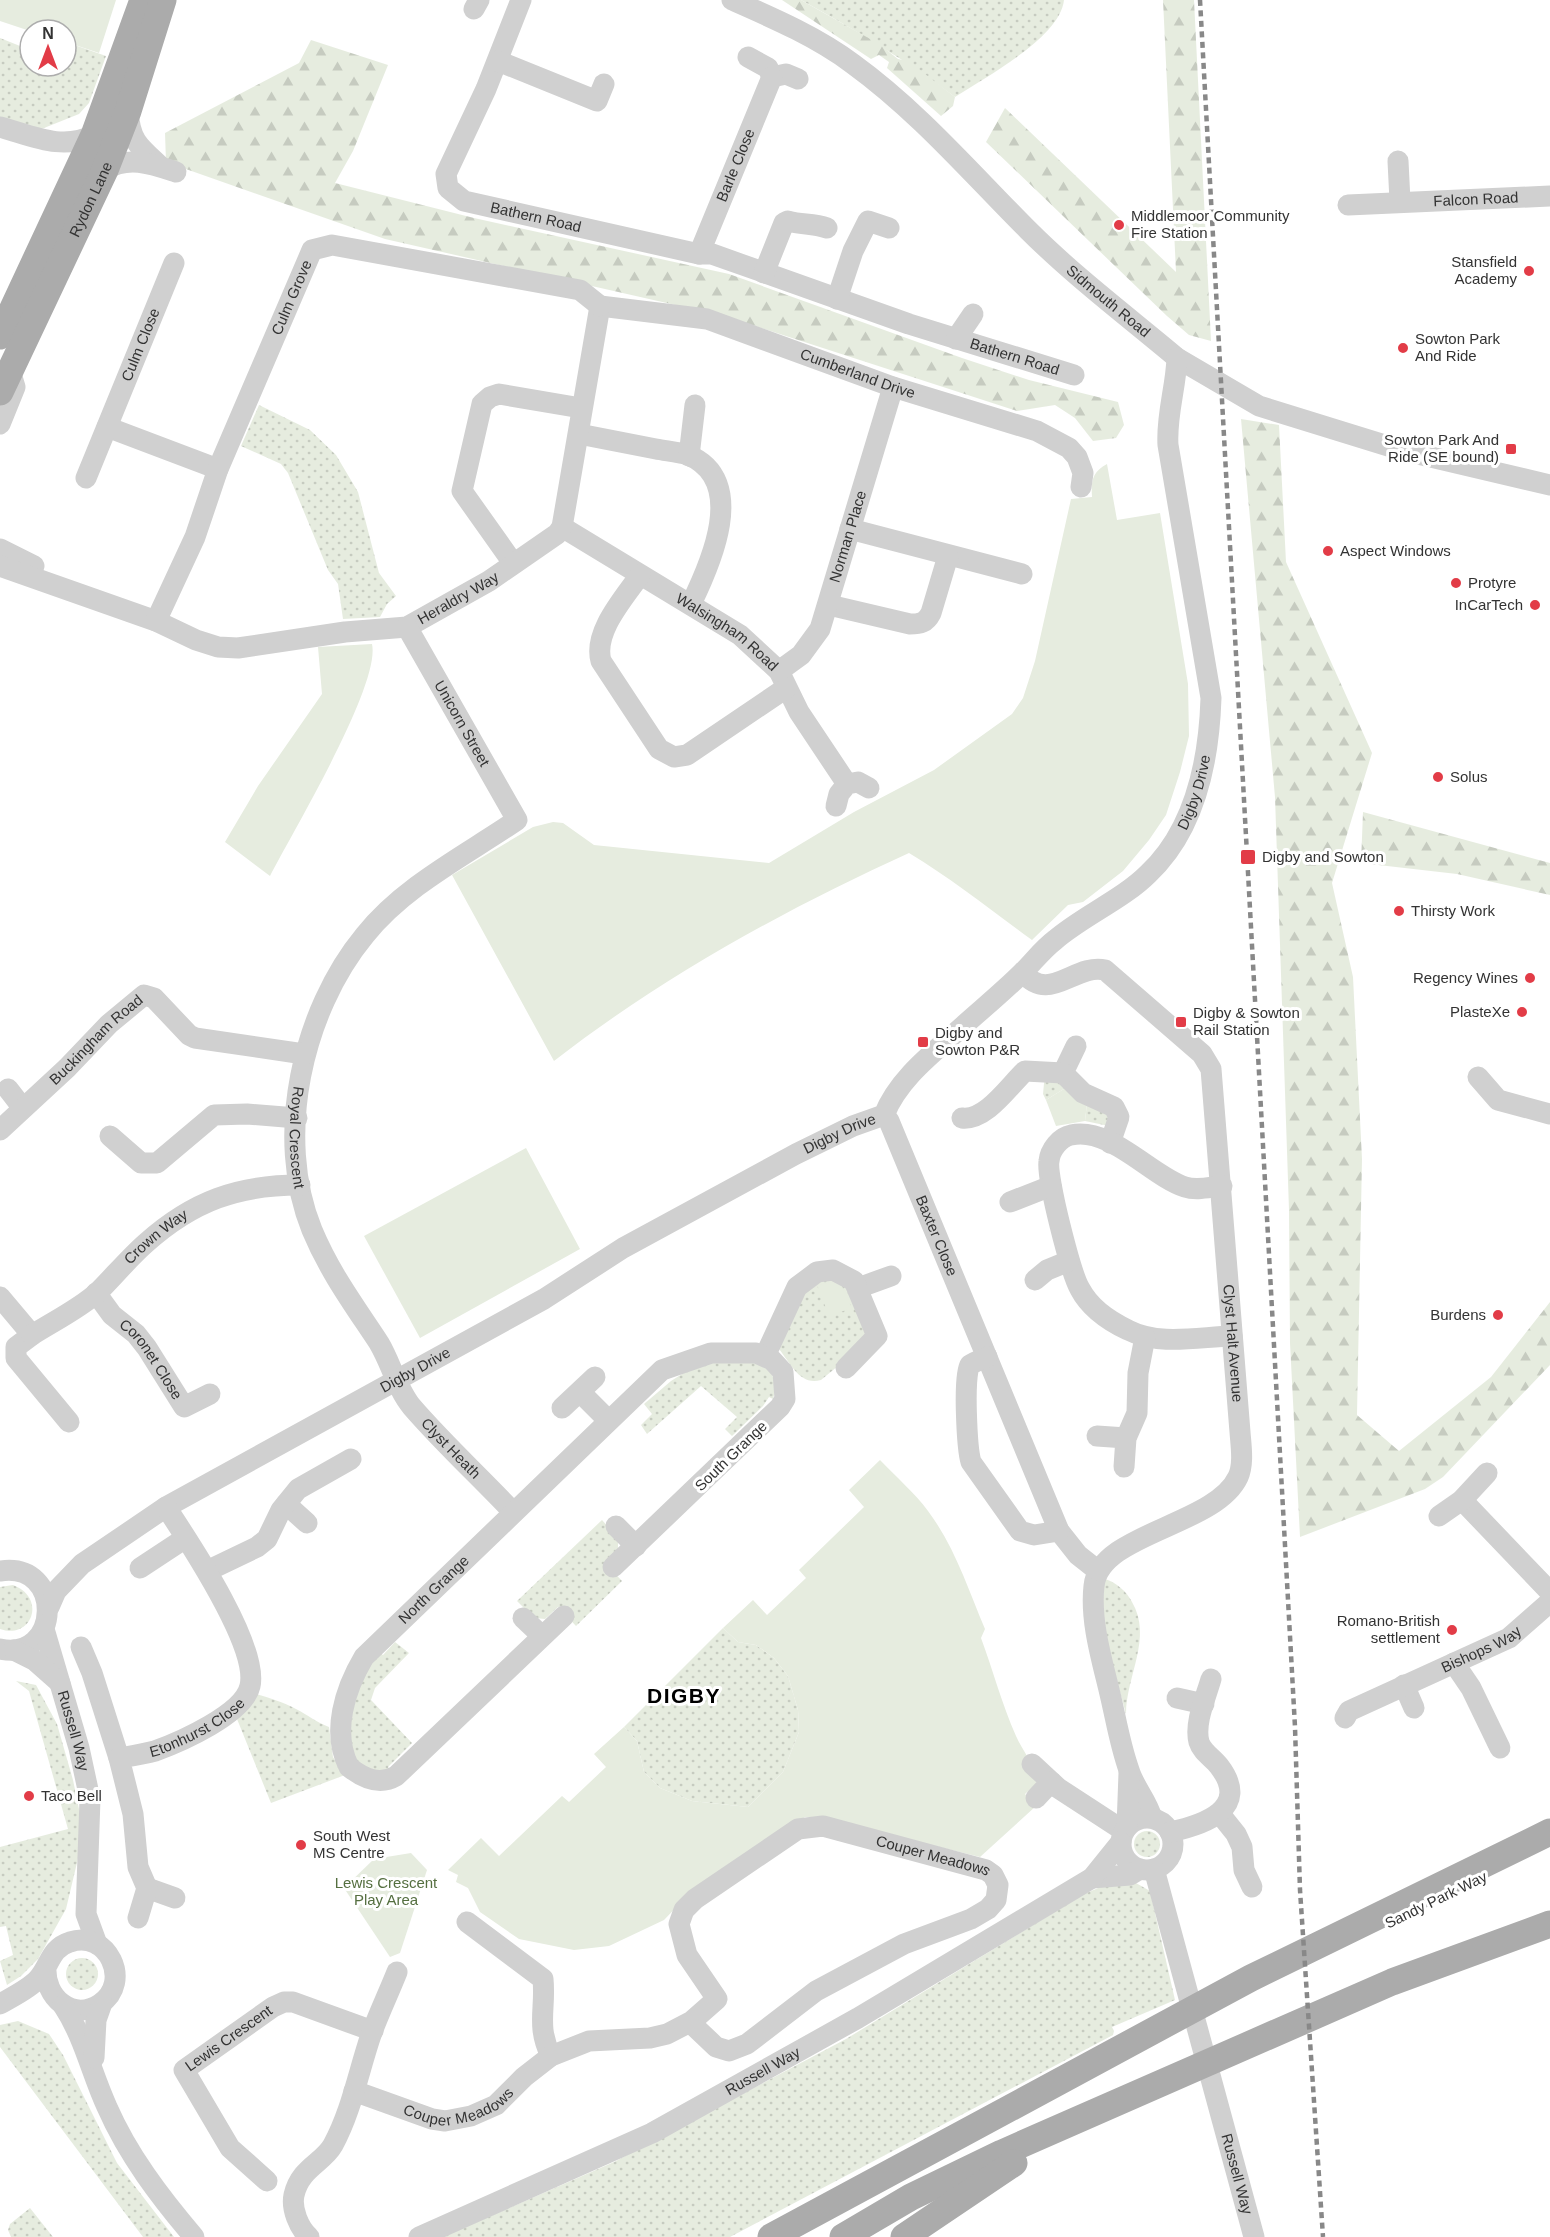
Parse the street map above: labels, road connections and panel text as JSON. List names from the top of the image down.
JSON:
{
  "streets": {
    "main road": ["Rydon Lane"],
    "street": [
      "Barle Close",
      "Falcon Road",
      "Bathern Road",
      "Culm Grove",
      "Sidmouth Road",
      "Culm Close",
      "Cumberland Drive",
      "Norman Place",
      "Heraldry Way",
      "Walsingham Road",
      "Unicorn Street",
      "Digby Drive",
      "Buckingham Road",
      "Royal Crescent",
      "Baxter Close",
      "Crown Way",
      "Clyst Halt Avenue",
      "Coronet Close",
      "Clyst Heath",
      "South Grange",
      "North Grange",
      "Bishops Way",
      "Etonhurst Close",
      "Russell Way",
      "Couper Meadows",
      "Sandy Park Way",
      "Lewis Crescent"
    ]
  },
  "crossings": [
    ["Barle Close", "Bathern Road"],
    ["Culm Grove", "Cumberland Drive"],
    ["Culm Grove", "Heraldry Way"],
    ["Sidmouth Road", "Digby Drive"],
    ["Cumberland Drive", "Norman Place"],
    ["Norman Place", "Walsingham Road"],
    ["Heraldry Way", "Walsingham Road"],
    ["Heraldry Way", "Unicorn Street"],
    ["Unicorn Street", "Royal Crescent"],
    ["Digby Drive", "Royal Crescent"],
    ["Digby Drive", "Baxter Close"],
    ["Digby Drive", "Clyst Halt Avenue"],
    ["Digby Drive", "Clyst Heath"],
    ["Digby Drive", "Etonhurst Close"],
    ["Digby Drive", "Russell Way"],
    ["Buckingham Road", "Royal Crescent"],
    ["Royal Crescent", "Crown Way"],
    ["Royal Crescent", "Clyst Heath"],
    ["Baxter Close", "Clyst Halt Avenue"],
    ["Crown Way", "Coronet Close"],
    ["Clyst Heath", "North Grange"],
    ["South Grange", "North Grange"]
  ],
  "districts": ["DIGBY"],
  "parks": ["Lewis Crescent Play Area"],
  "places": {
    "other": [
      "Middlemoor Community Fire Station",
      "Stansfield Academy",
      "Sowton Park And Ride",
      "Aspect Windows",
      "Protyre",
      "InCarTech",
      "Solus",
      "Thirsty Work",
      "Regency Wines",
      "PlasteXe",
      "Burdens",
      "Romano-British settlement",
      "Taco Bell",
      "South West MS Centre"
    ],
    "transit": [
      "Sowton Park And Ride (SE bound)",
      "Digby and Sowton",
      "Digby & Sowton Rail Station",
      "Digby and Sowton P&R"
    ]
  },
  "north": "top"
}
